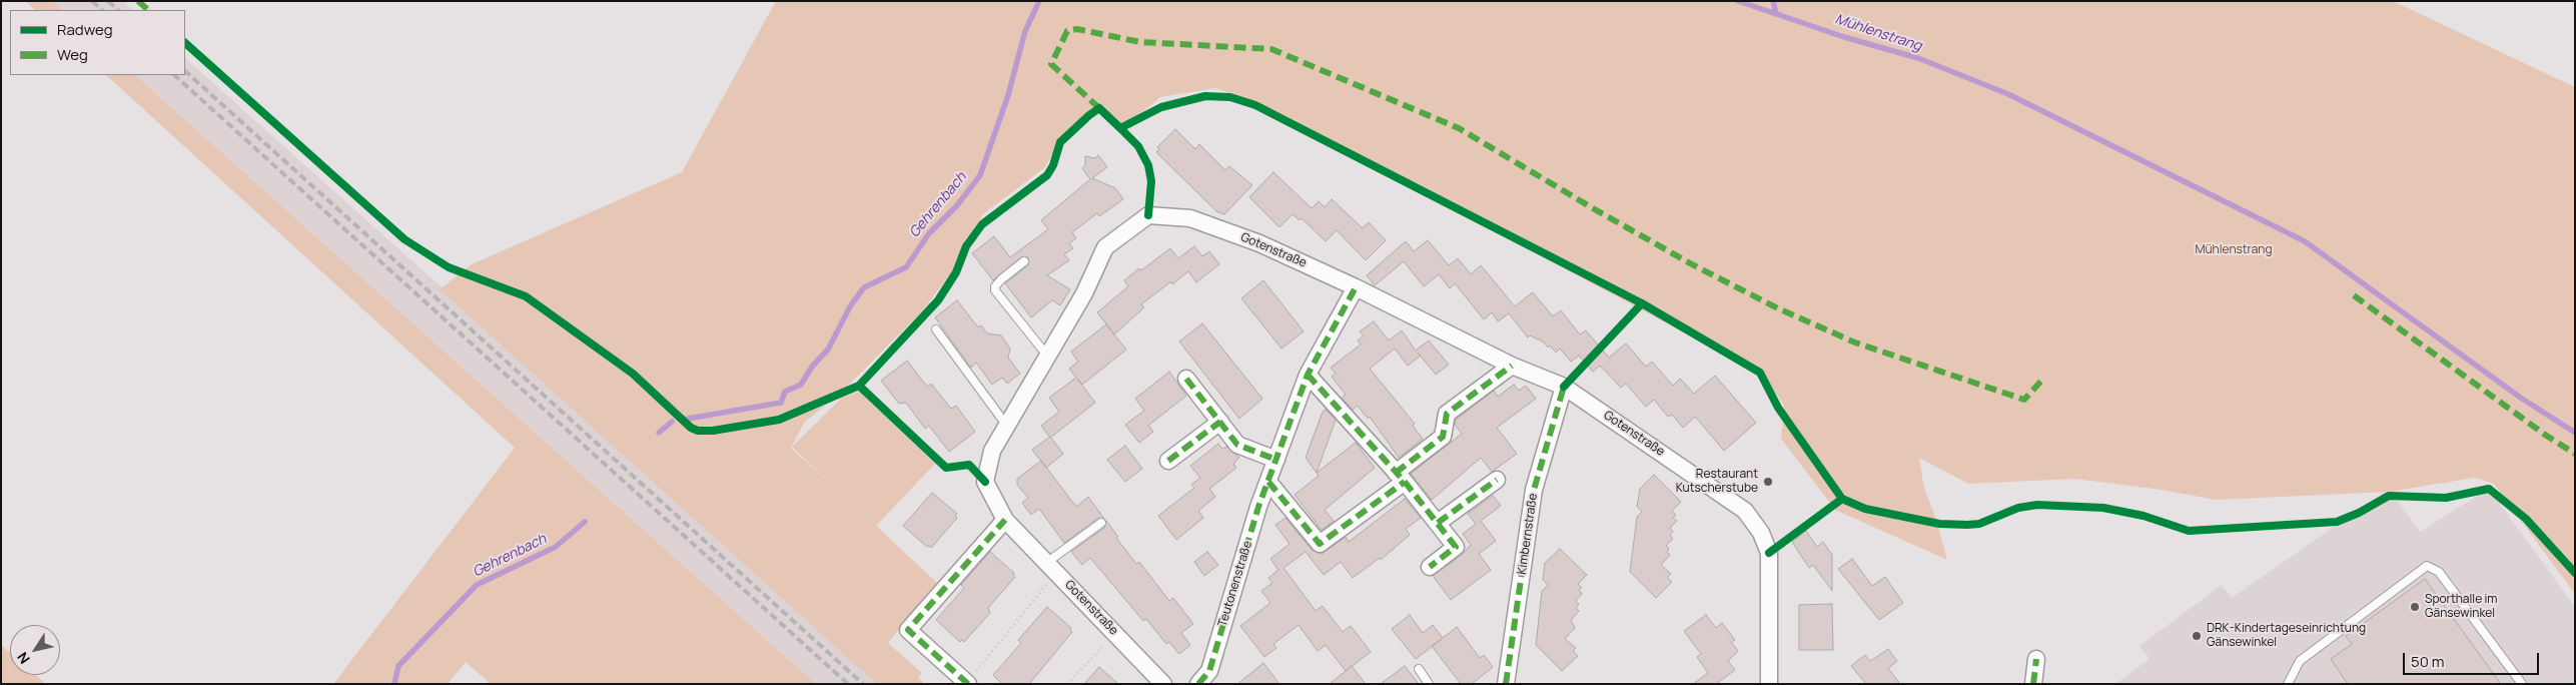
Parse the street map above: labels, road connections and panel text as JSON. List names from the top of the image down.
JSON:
{
  "streets": {
    "street": ["Gotenstraße", "Kimbernstraße", "Teutonenstraße"]
  },
  "crossings": [
    ["Gotenstraße", "Kimbernstraße"],
    ["Gotenstraße", "Teutonenstraße"]
  ],
  "water": ["Mühlenstrang", "Gehrenbach"],
  "parks": ["Mühlenstrang"],
  "places": ["Restaurant Kutscherstube", "Sporthalle im Gänsewinkel", "DRK-Kindertageseinrichtung Gänsewinkel"],
  "legend": ["Radweg", "Weg"],
  "scale_bar": "50 m",
  "north": "bottom left"
}
